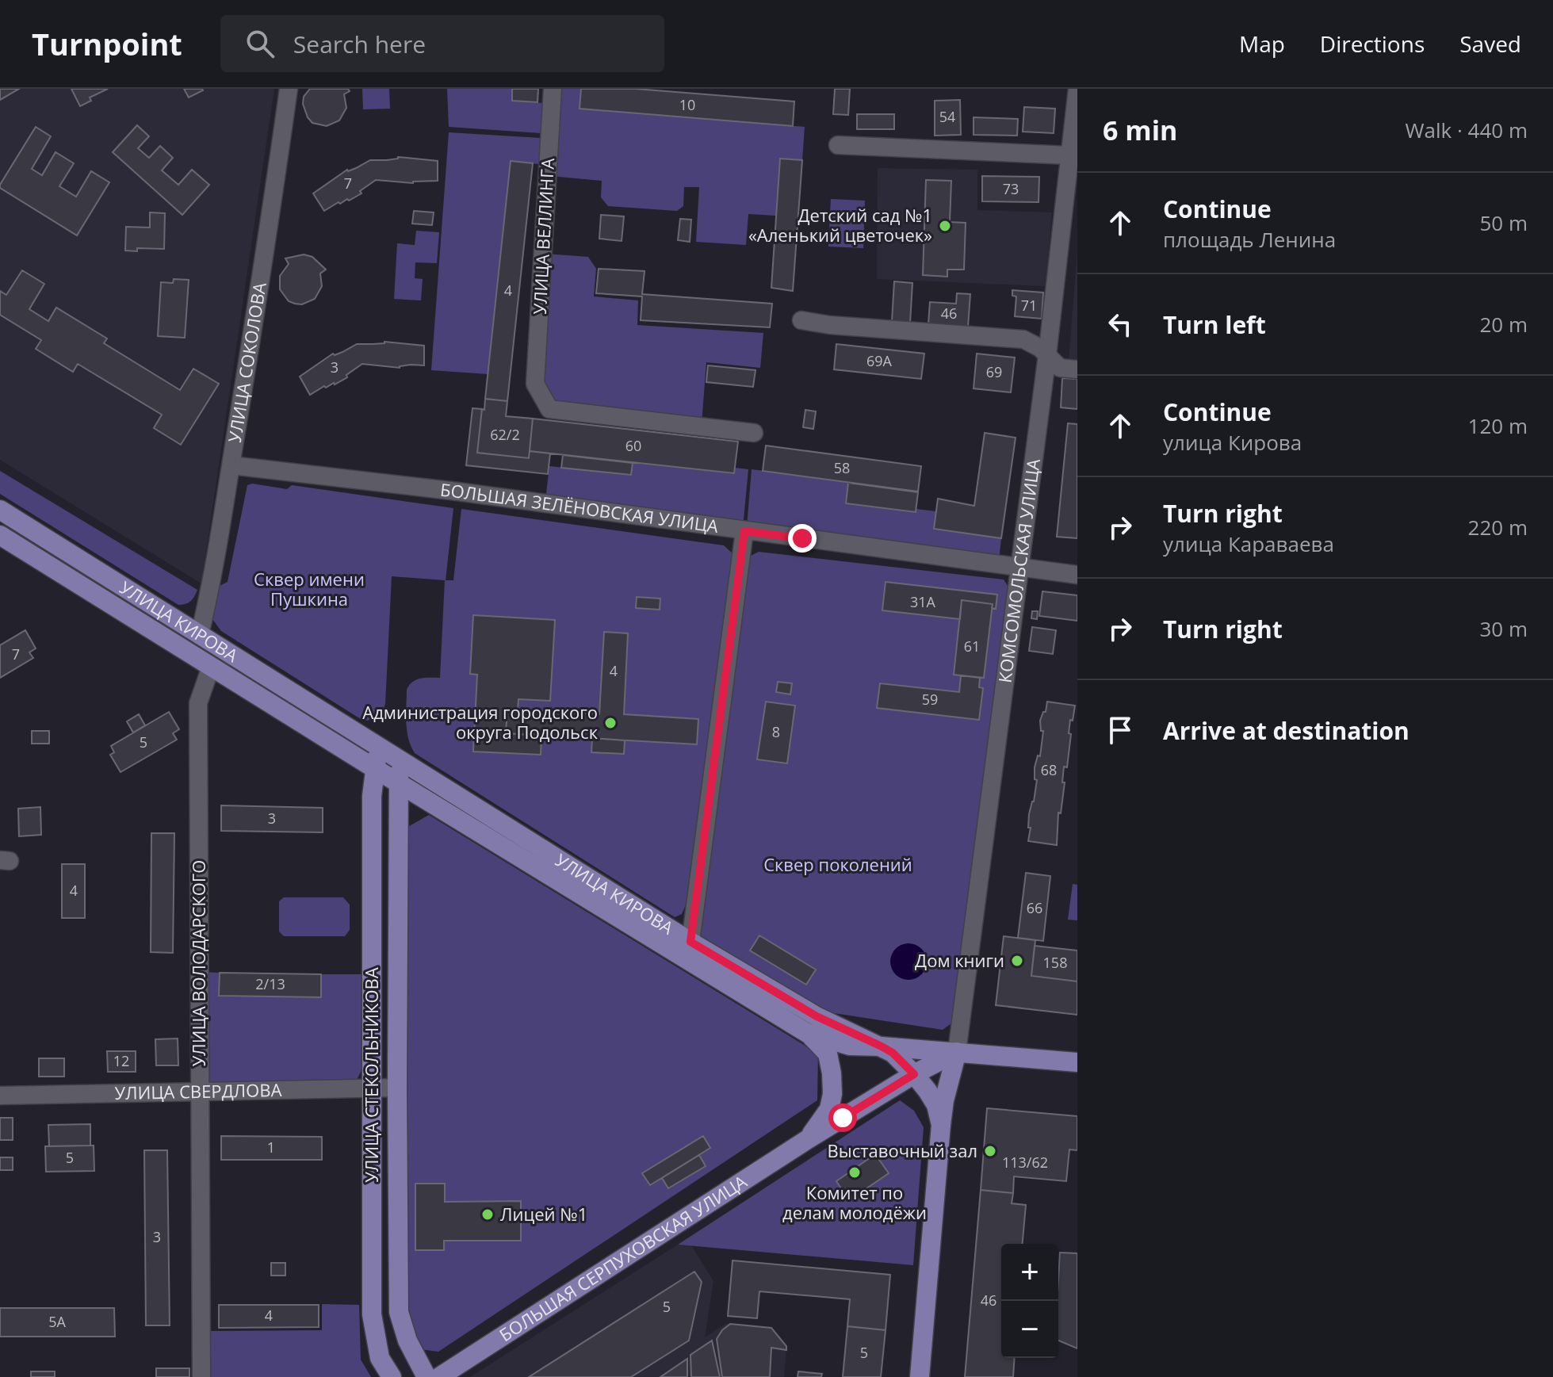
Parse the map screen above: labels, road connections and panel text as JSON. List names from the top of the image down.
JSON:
{
  "streets": {
    "main road": ["УЛИЦА КИРОВА", "УЛИЦА СТЕКОЛЬНИКОВА", "БОЛЬШАЯ СЕРПУХОВСКАЯ УЛИЦА"],
    "street": [
      "УЛИЦА ВЕЛЛИНГА",
      "УЛИЦА СОКОЛОВА",
      "БОЛЬШАЯ ЗЕЛЁНОВСКАЯ УЛИЦА",
      "КОМСОМОЛЬСКАЯ УЛИЦА",
      "УЛИЦА ВОЛОДАРСКОГО",
      "УЛИЦА СВЕРДЛОВА"
    ]
  },
  "crossings": [
    ["УЛИЦА СОКОЛОВА", "БОЛЬШАЯ ЗЕЛЁНОВСКАЯ УЛИЦА"],
    ["УЛИЦА СОКОЛОВА", "УЛИЦА КИРОВА"],
    ["БОЛЬШАЯ ЗЕЛЁНОВСКАЯ УЛИЦА", "КОМСОМОЛЬСКАЯ УЛИЦА"],
    ["КОМСОМОЛЬСКАЯ УЛИЦА", "БОЛЬШАЯ СЕРПУХОВСКАЯ УЛИЦА"],
    ["УЛИЦА КИРОВА", "УЛИЦА ВОЛОДАРСКОГО"],
    ["УЛИЦА КИРОВА", "УЛИЦА СТЕКОЛЬНИКОВА"],
    ["УЛИЦА ВОЛОДАРСКОГО", "УЛИЦА СВЕРДЛОВА"],
    ["УЛИЦА СТЕКОЛЬНИКОВА", "УЛИЦА СВЕРДЛОВА"]
  ],
  "parks": ["Сквер имени Пушкина", "Сквер поколений"],
  "places": [
    "Детский сад №1 «Аленький цветочек»",
    "Администрация городского округа Подольск",
    "Дом книги",
    "Выставочный зал",
    "Комитет по делам молодёжи",
    "Лицeй №1"
  ],
  "house_numbers": [
    "10",
    "54",
    "7",
    "73",
    "4",
    "71",
    "46",
    "69А",
    "3",
    "69",
    "62/2",
    "60",
    "58",
    "31А",
    "61",
    "7",
    "4",
    "59",
    "8",
    "5",
    "68",
    "3",
    "4",
    "66",
    "158",
    "2/13",
    "12",
    "1",
    "5",
    "113/62",
    "3",
    "46",
    "5",
    "4",
    "5А",
    "5"
  ],
  "page": {
    "header": "Turnpoint",
    "search": "Search here",
    "nav": ["Map", "Directions", "Saved"],
    "heading": ["6 min", "Walk · 440 m"],
    "list": [
      ["Continue", "площадь Ленина", "50 m"],
      ["Turn left", "20 m"],
      ["Continue", "улица Кирова", "120 m"],
      ["Turn right", "улица Караваева", "220 m"],
      ["Turn right", "30 m"],
      "Arrive at destination"
    ],
    "map_buttons": ["+", "−"]
  }
}
